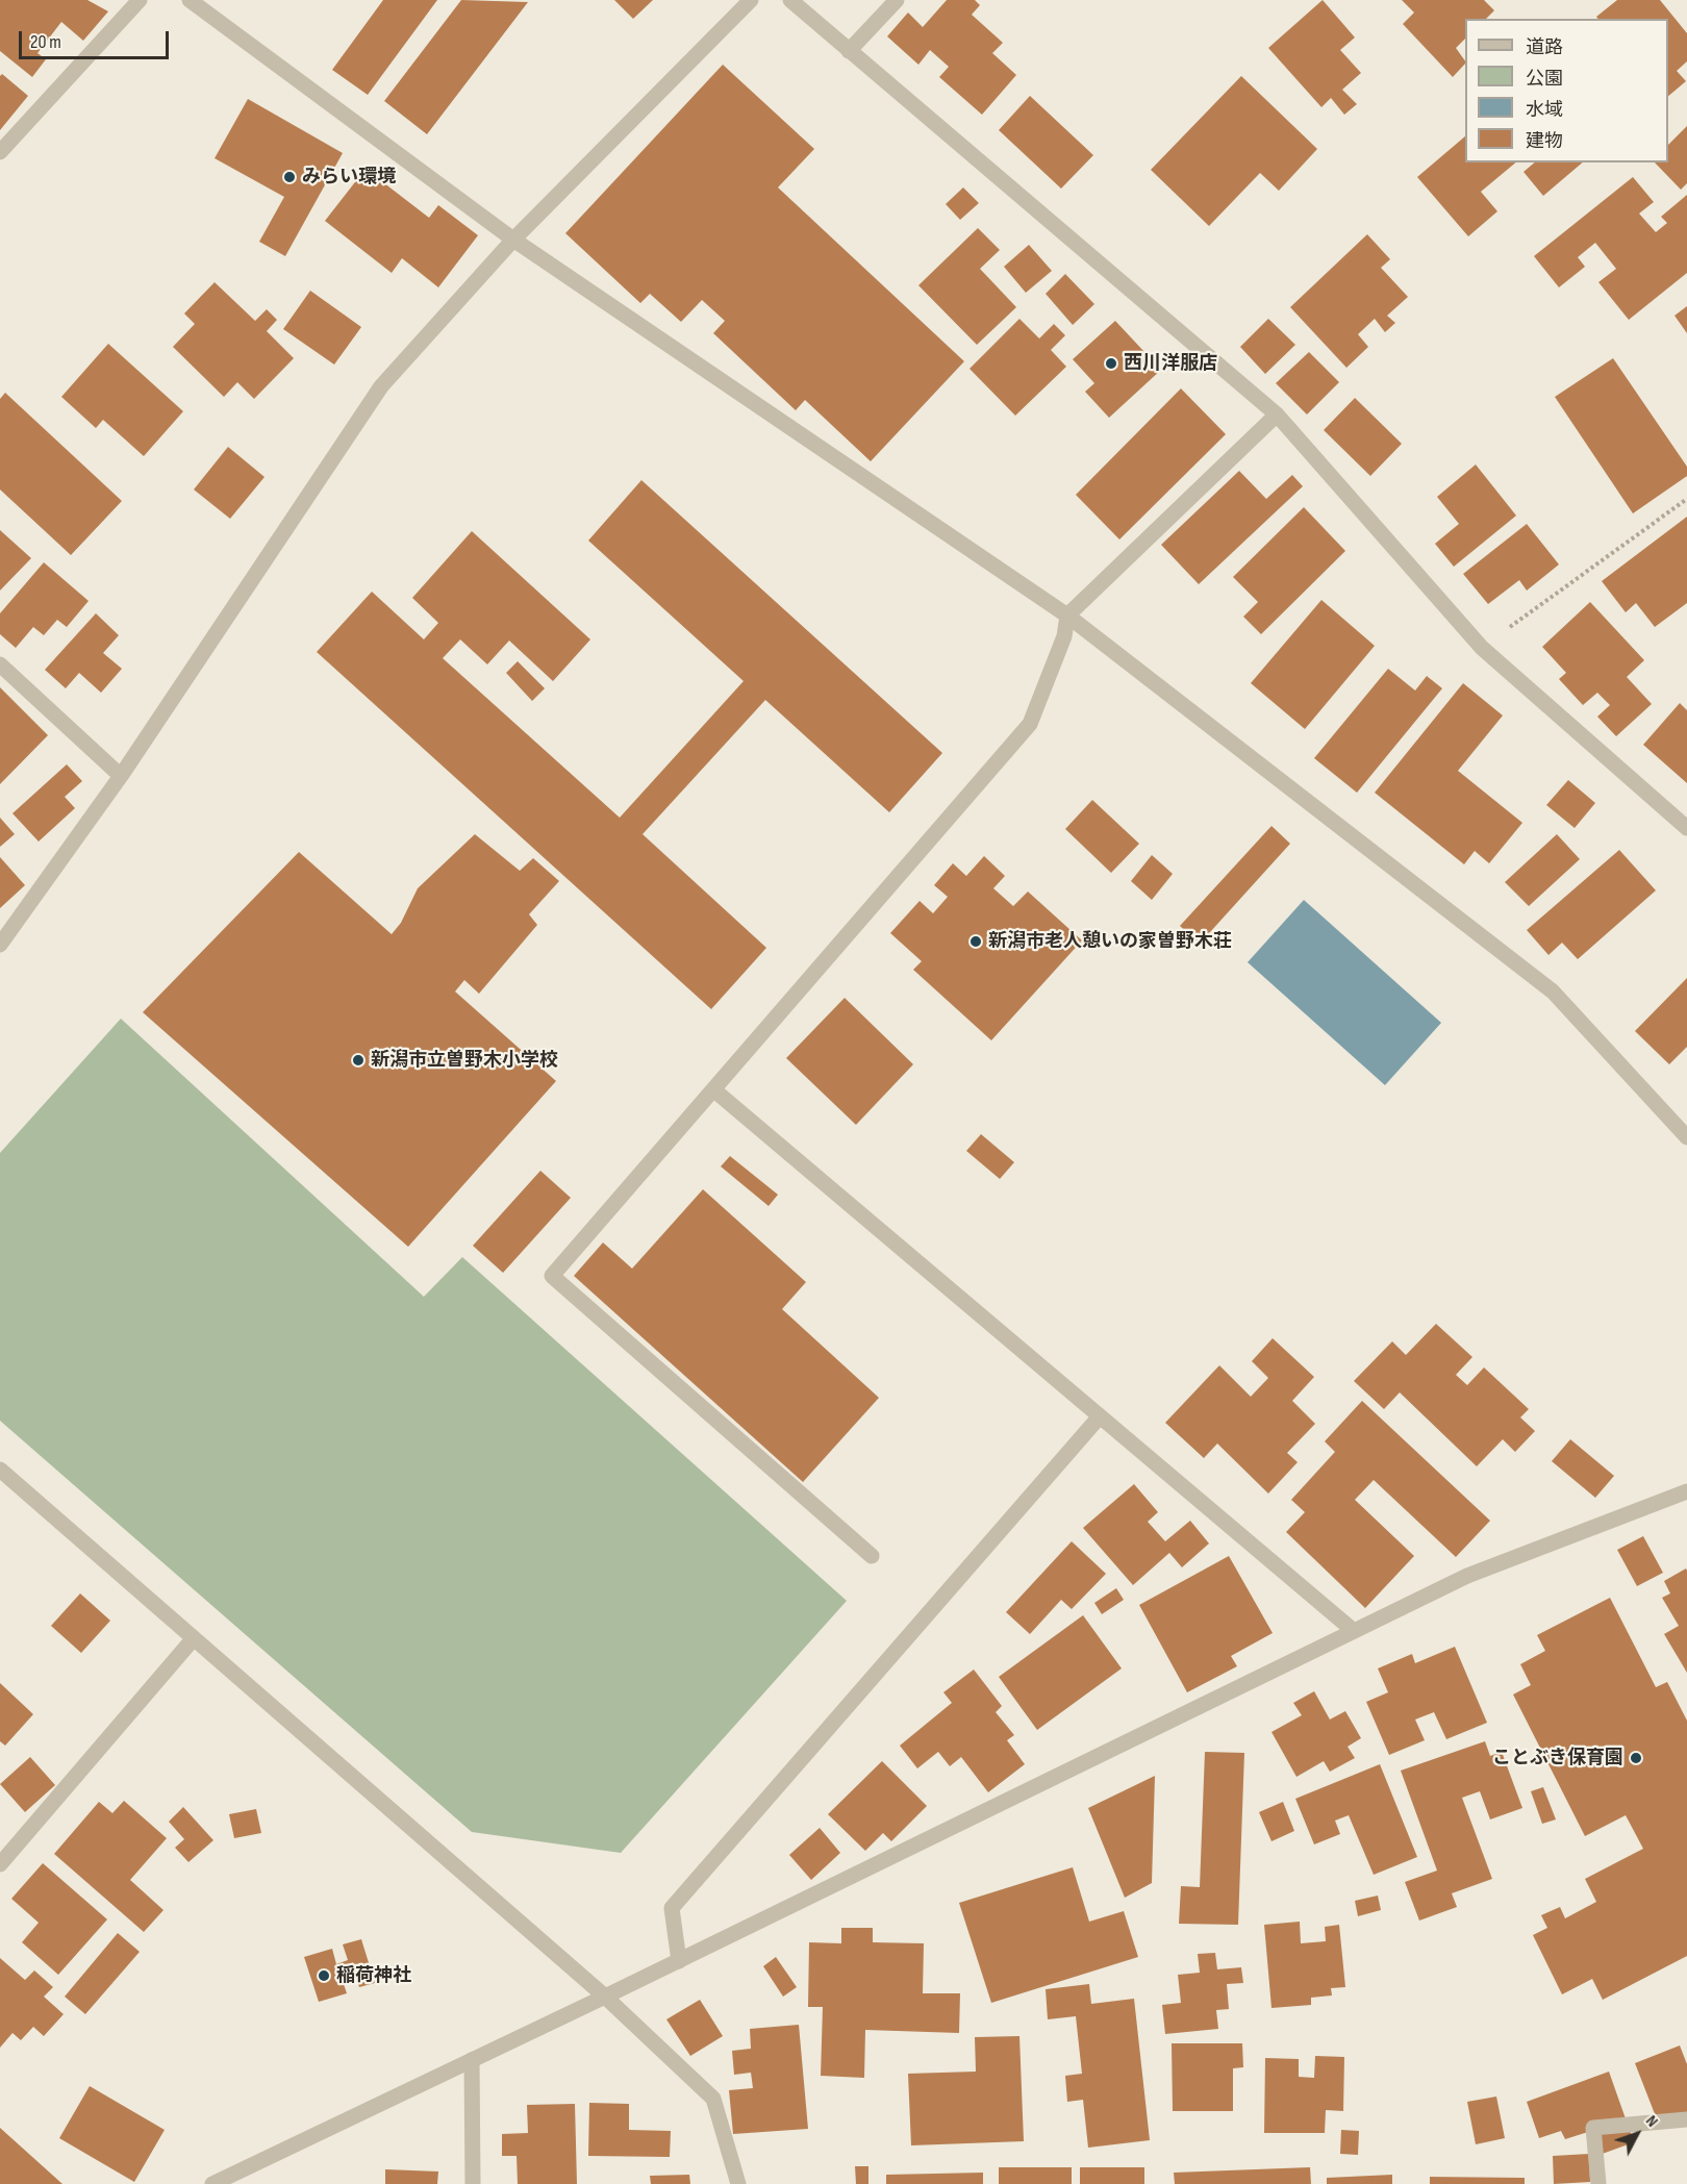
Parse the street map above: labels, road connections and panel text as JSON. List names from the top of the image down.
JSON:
{
  "places": [
    "みらい環境",
    "西川洋服店",
    "新潟市老人憩いの家曽野木荘",
    "新潟市立曽野木小学校",
    "ことぶき保育園",
    "稲荷神社"
  ],
  "legend": [
    "道路",
    "公園",
    "水域",
    "建物"
  ],
  "scale_bar": "20 m",
  "north": "top right"
}
